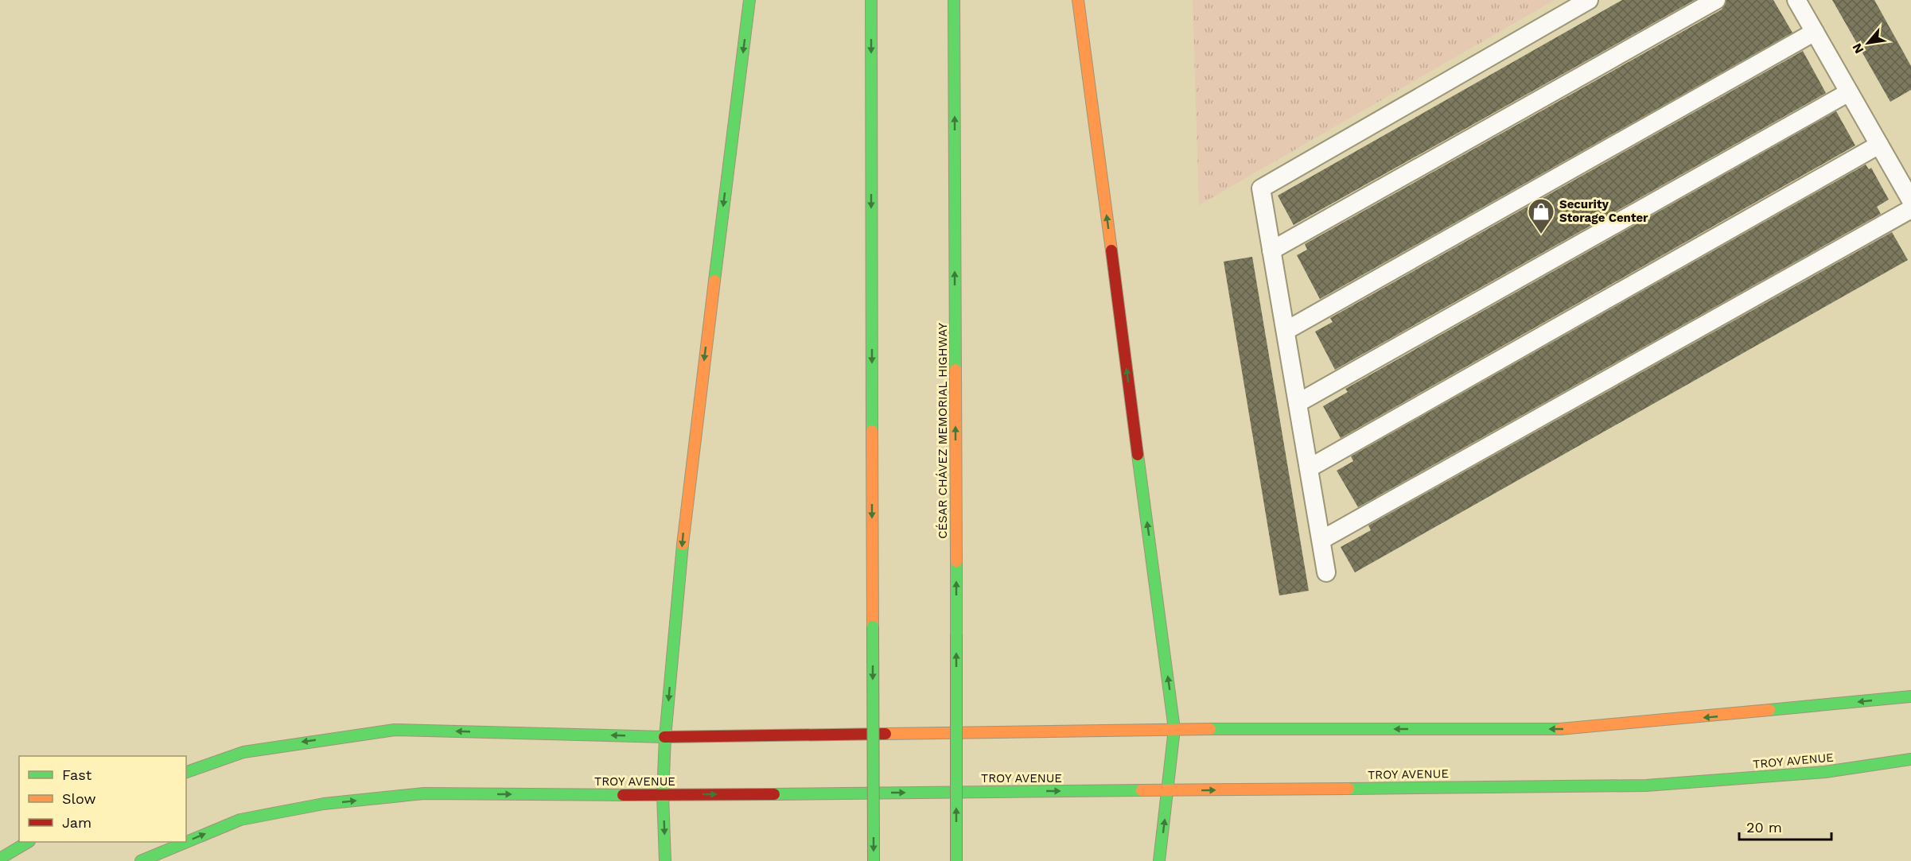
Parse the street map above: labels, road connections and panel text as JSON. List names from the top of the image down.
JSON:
{
  "streets": {
    "main road": ["CÉSAR CHÁVEZ MEMORIAL HIGHWAY", "TROY AVENUE"]
  },
  "places": {
    "shop": ["Security Storage Center"]
  },
  "legend": ["Fast", "Slow", "Jam"],
  "scale_bar": "20 m",
  "north": "bottom left"
}
